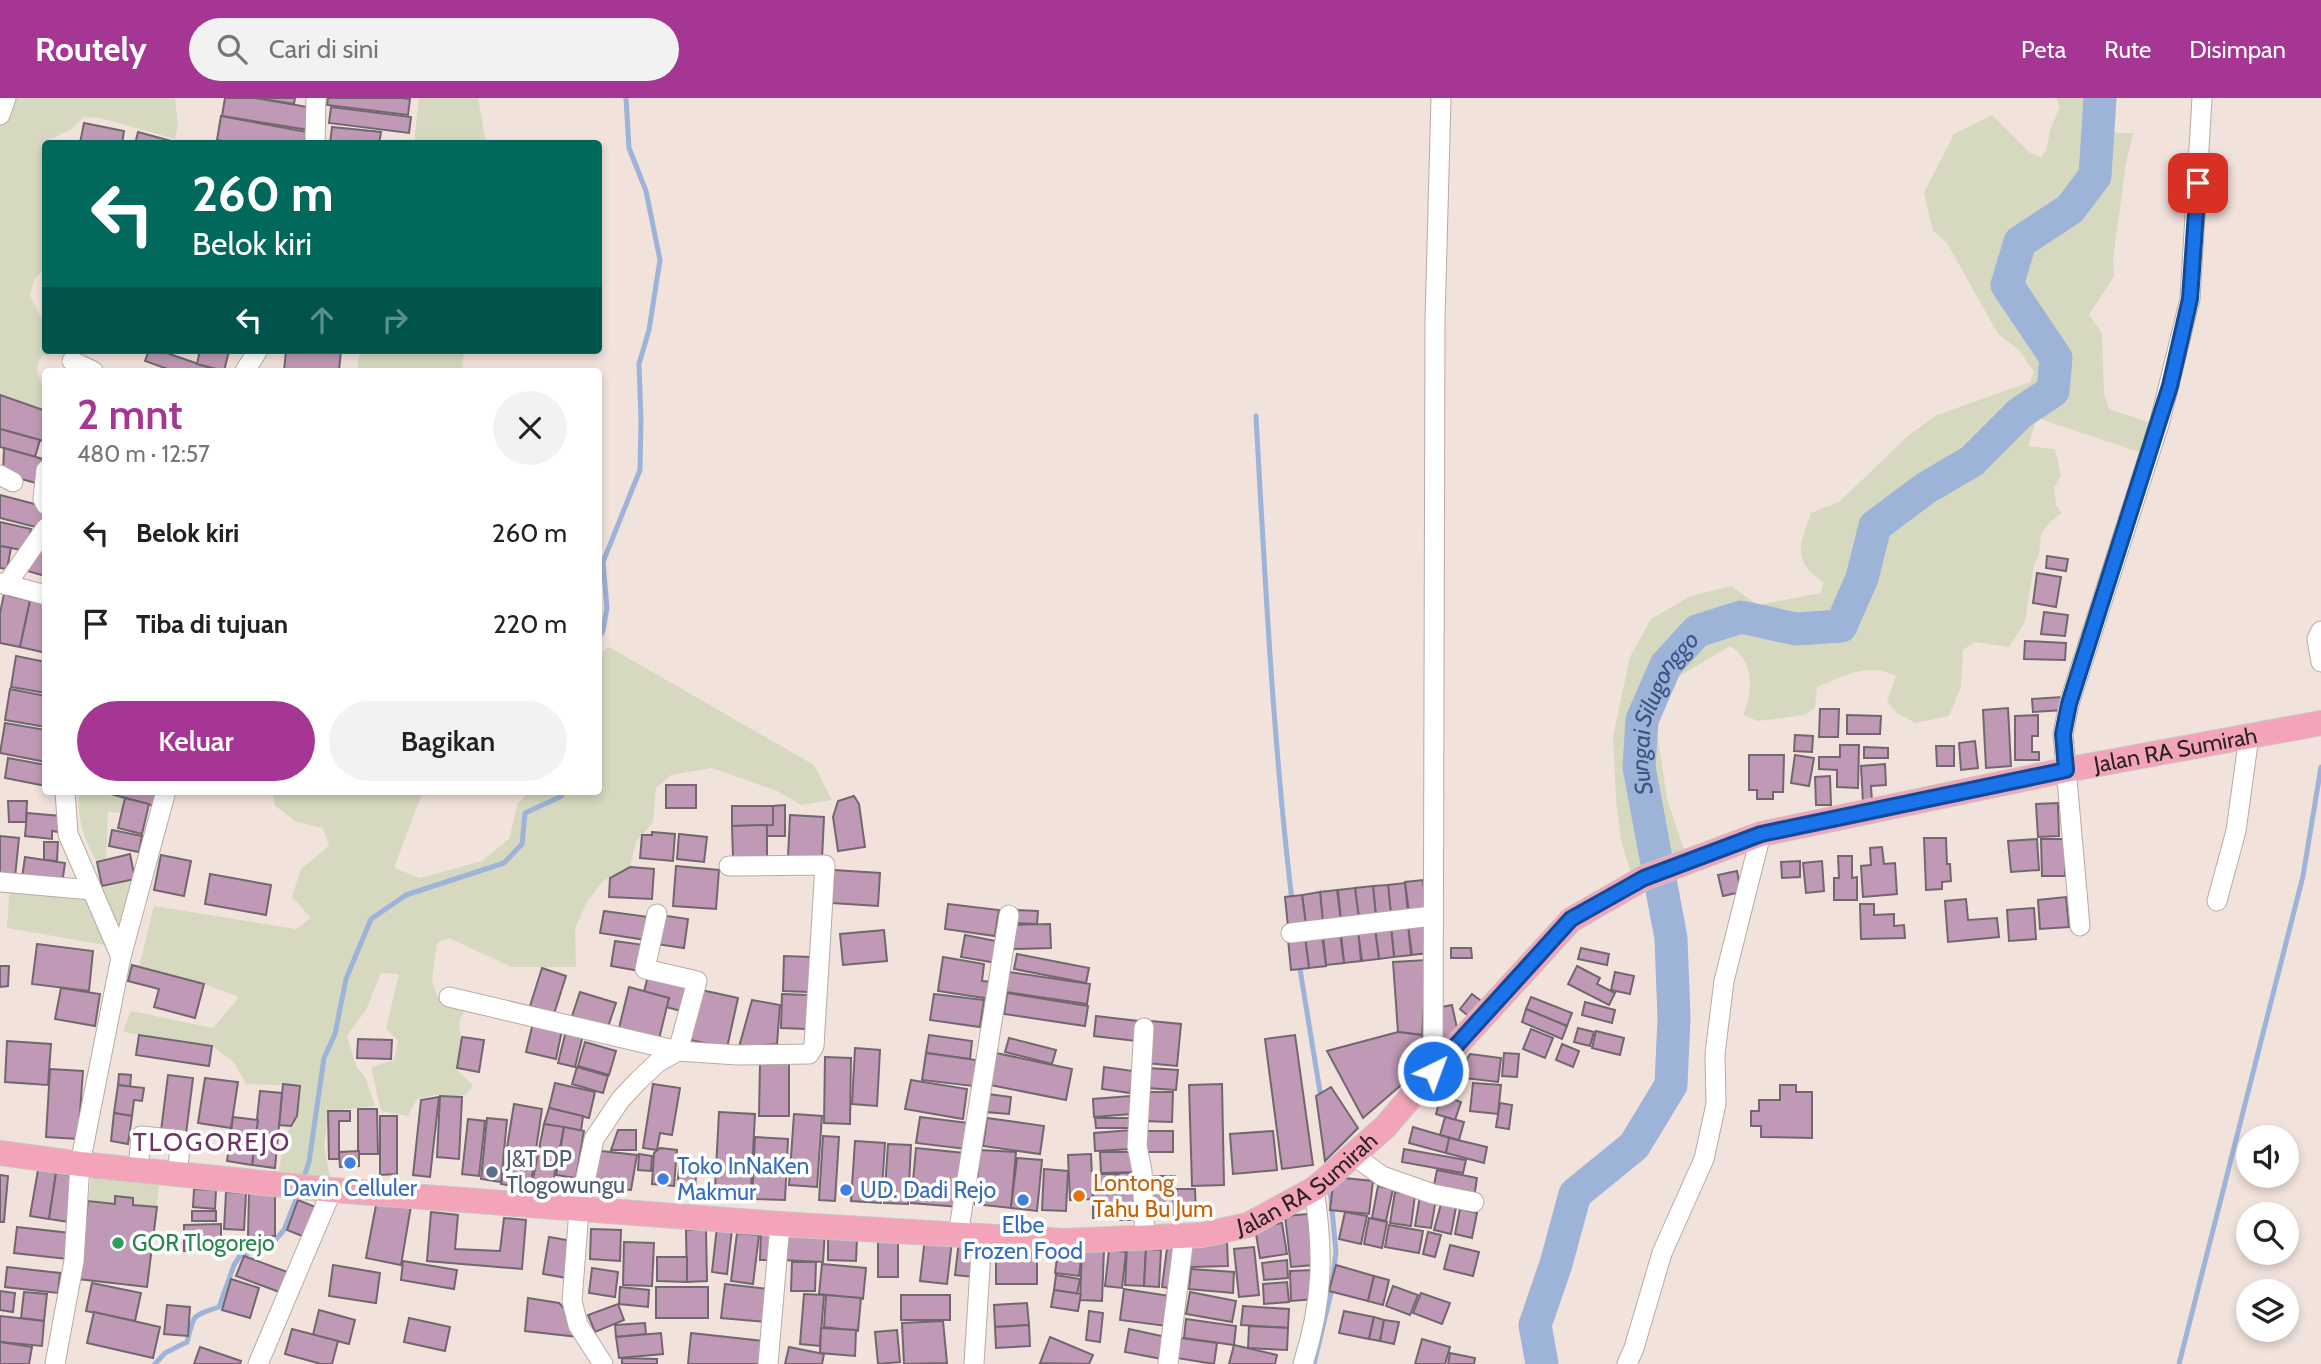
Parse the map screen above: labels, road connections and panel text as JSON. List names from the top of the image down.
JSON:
{
  "streets": {
    "main road": ["Jalan RA Sumirah"]
  },
  "districts": ["TLOGOREJO"],
  "water": ["Sungai Silugonggo"],
  "places": [
    "Davin Celluler",
    "J&T DP Tlogowungu",
    "Toko InNaKen Makmur",
    "UD. Dadi Rejo",
    "Lontong Tahu Bu Jum",
    "Elbe Frozen Food",
    "GOR Tlogorejo"
  ],
  "page": {
    "header": "Routely",
    "search": "Cari di sini",
    "nav": ["Peta", "Rute", "Disimpan"],
    "turn": ["260 m", "Belok kiri"],
    "heading": ["2 mnt", "480 m · 12:57"],
    "list": [
      {
        "name": "Belok kiri",
        "value": "260 m"
      },
      {
        "name": "Tiba di tujuan",
        "value": "220 m"
      }
    ],
    "buttons": ["Keluar", "Bagikan"]
  }
}
